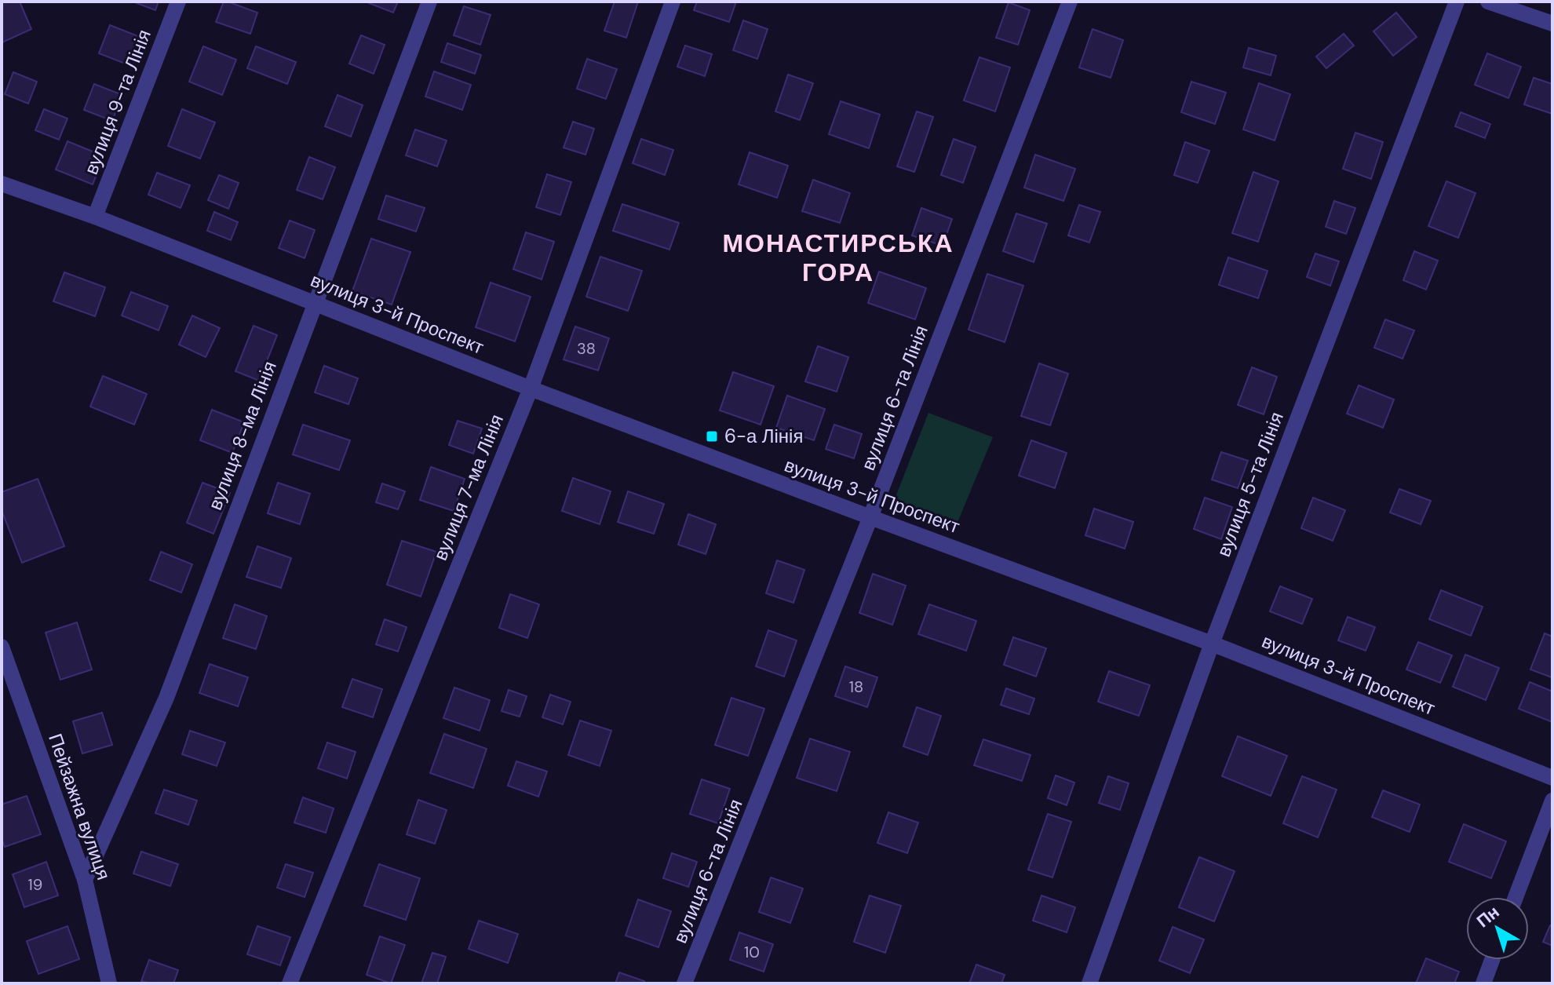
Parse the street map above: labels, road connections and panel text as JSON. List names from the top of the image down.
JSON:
{
  "streets": {
    "street": [
      "вулиця 9-та Лінія",
      "вулиця 3-й Проспект",
      "вулиця 6-та Лінія",
      "вулиця 8-ма Лінія",
      "вулиця 5-та Лінія",
      "вулиця 7-ма Лінія",
      "Пейзажна вулиця"
    ]
  },
  "crossings": [
    ["вулиця 9-та Лінія", "вулиця 3-й Проспект"],
    ["вулиця 3-й Проспект", "вулиця 6-та Лінія"],
    ["вулиця 3-й Проспект", "вулиця 8-ма Лінія"],
    ["вулиця 3-й Проспект", "вулиця 5-та Лінія"],
    ["вулиця 3-й Проспект", "вулиця 7-ма Лінія"],
    ["вулиця 8-ма Лінія", "Пейзажна вулиця"]
  ],
  "districts": ["МОНАСТИРСЬКА ГОРА"],
  "places": {
    "transit": ["6-а Лінія"]
  },
  "house_numbers": [
    "38",
    "18",
    "19",
    "10"
  ],
  "north": "top left"
}
